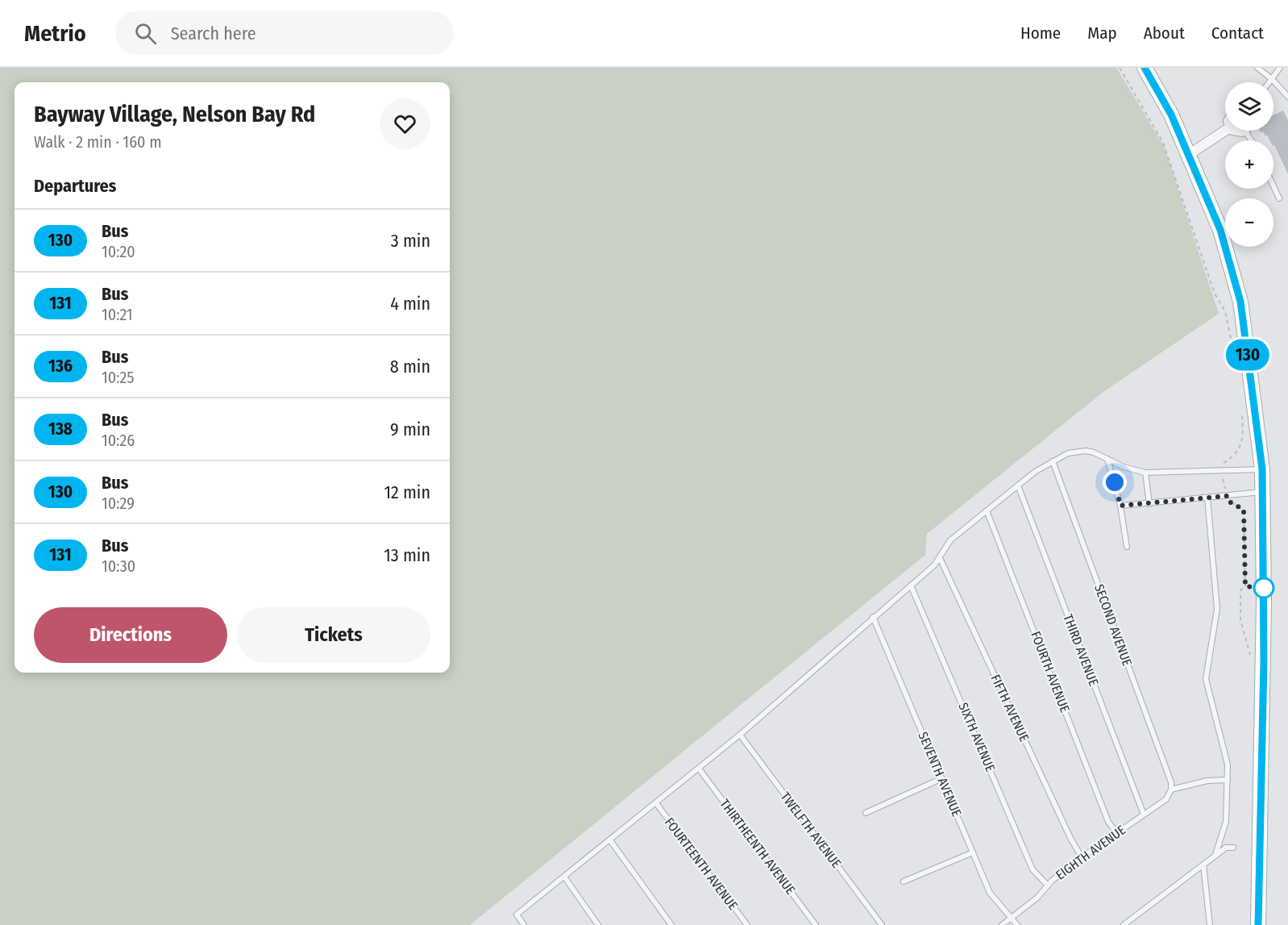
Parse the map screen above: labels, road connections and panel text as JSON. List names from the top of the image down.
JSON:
{
  "streets": {
    "lane": [
      "SECOND AVENUE",
      "THIRD AVENUE",
      "FOURTH AVENUE",
      "FIFTH AVENUE",
      "SIXTH AVENUE",
      "SEVENTH AVENUE",
      "TWELFTH AVENUE",
      "THIRTHEENTH AVENUE",
      "EIGHTH AVENUE",
      "FOURTEENTH AVENUE"
    ]
  },
  "crossings": [
    ["SECOND AVENUE", "EIGHTH AVENUE"],
    ["THIRD AVENUE", "EIGHTH AVENUE"],
    ["FOURTH AVENUE", "EIGHTH AVENUE"],
    ["FIFTH AVENUE", "EIGHTH AVENUE"],
    ["SIXTH AVENUE", "EIGHTH AVENUE"],
    ["SEVENTH AVENUE", "EIGHTH AVENUE"]
  ],
  "lines": ["bus line 130"],
  "page": {
    "header": "Metrio",
    "search": "Search here",
    "nav": [
      "Home",
      "Map",
      "About",
      "Contact"
    ],
    "on_map": "130",
    "map_buttons": ["+", "−"],
    "heading": [
      ["Bayway Village, Nelson Bay Rd", "Walk · 2 min · 160 m"],
      "Departures"
    ],
    "list": [
      {
        "mark": "130",
        "name": "Bus",
        "note": "10:20",
        "value": "3 min"
      },
      {
        "mark": "131",
        "name": "Bus",
        "note": "10:21",
        "value": "4 min"
      },
      {
        "mark": "136",
        "name": "Bus",
        "note": "10:25",
        "value": "8 min"
      },
      {
        "mark": "138",
        "name": "Bus",
        "note": "10:26",
        "value": "9 min"
      },
      {
        "mark": "130",
        "name": "Bus",
        "note": "10:29",
        "value": "12 min"
      },
      {
        "mark": "131",
        "name": "Bus",
        "note": "10:30",
        "value": "13 min"
      }
    ],
    "buttons": ["Directions", "Tickets"]
  }
}
